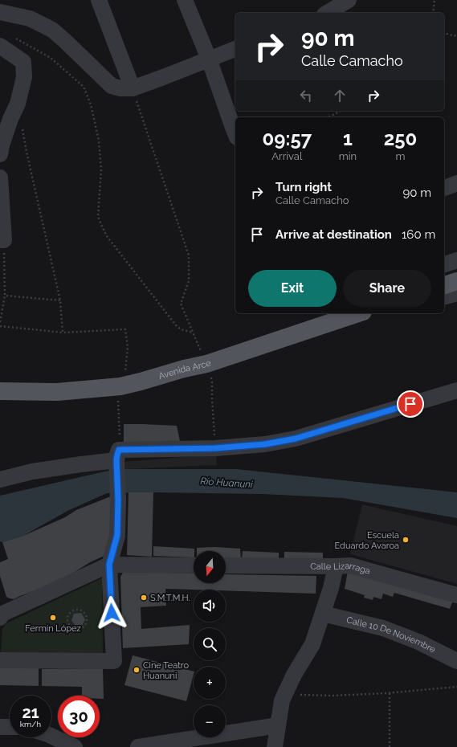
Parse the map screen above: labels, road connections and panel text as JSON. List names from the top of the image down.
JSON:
{
  "streets": {
    "main road": ["Avenida Arce"],
    "street": ["Calle Lizarraga", "Calle 10 De Noviembre"]
  },
  "water": ["Río Huanuni"],
  "places": [
    "Escuela Eduardo Avaroa",
    "S.M.T.M.H.",
    "Fermín López",
    "Cine Teatro Huanuni"
  ],
  "north": "bottom",
  "page": {
    "turn": ["90 m", "Calle Camacho"],
    "eta": [
      "09:57",
      "Arrival",
      "1",
      "min",
      "250",
      "m"
    ],
    "list": [
      {
        "name": "Turn right",
        "note": "Calle Camacho",
        "value": "90 m"
      },
      {
        "name": "Arrive at destination",
        "value": "160 m"
      }
    ],
    "buttons": ["Exit", "Share"],
    "map_buttons": ["+", "−"],
    "speed": "21 km/h",
    "limit": "30"
  }
}
